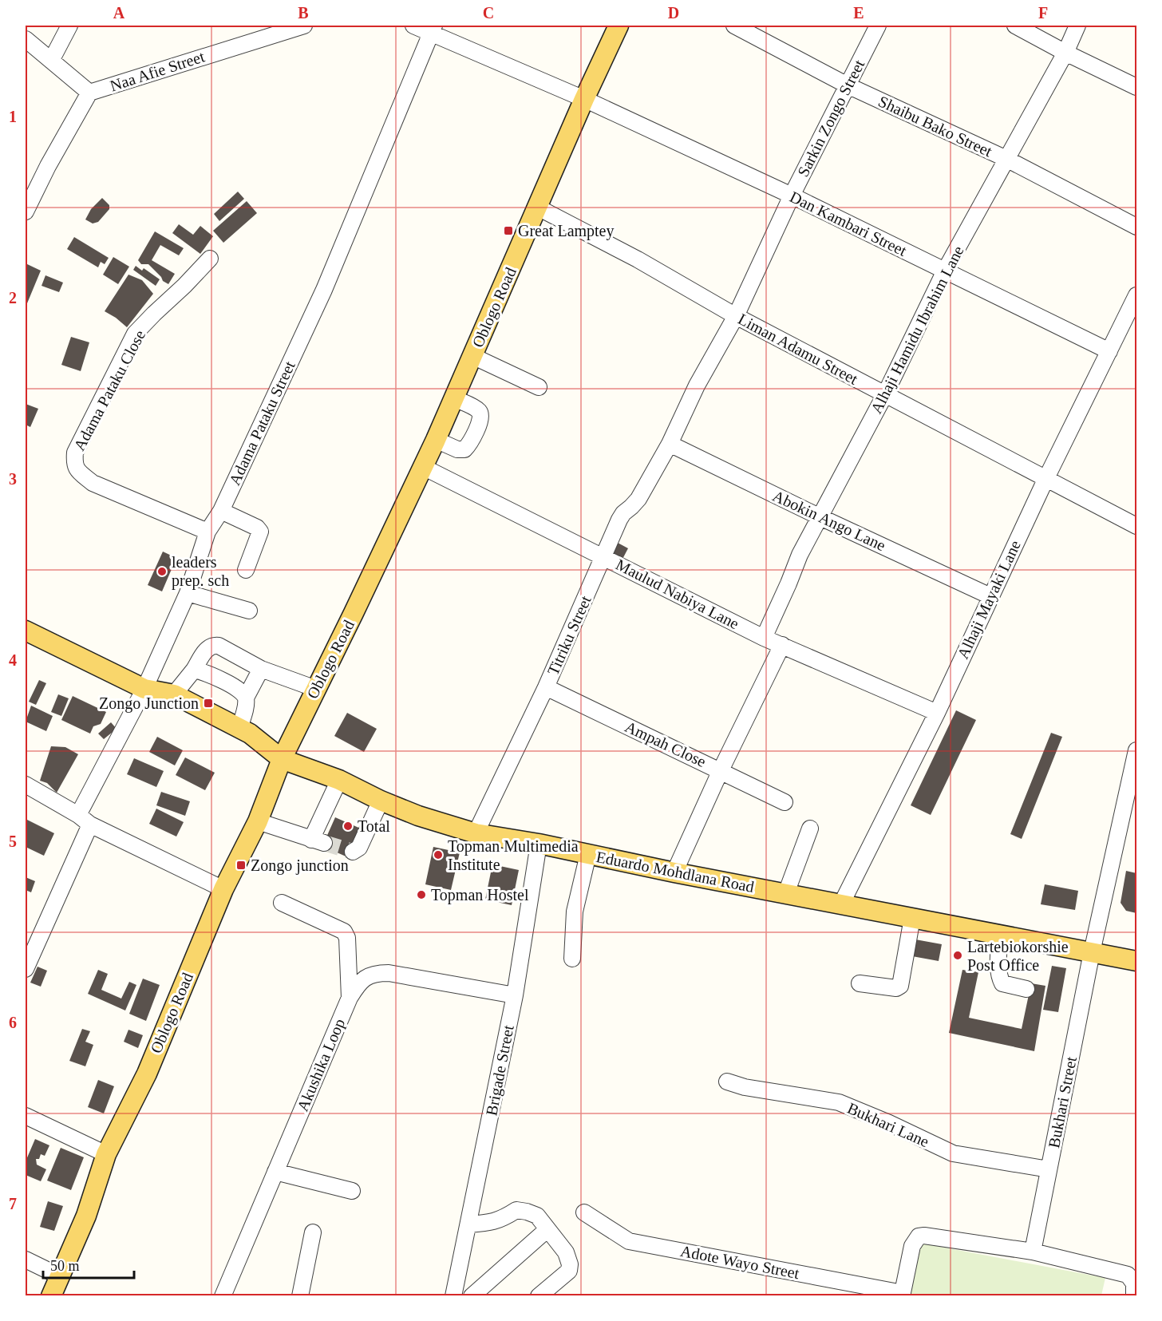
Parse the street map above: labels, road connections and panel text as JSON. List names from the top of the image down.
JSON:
{
  "streets": {
    "main road": ["Oblogo Road", "Eduardo Mohdlana Road"],
    "street": [
      "Naa Afie Street",
      "Sarkin Zongo Street",
      "Shaibu Bako Street",
      "Dan Kambari Street",
      "Alhaji Hamidu Ibrahim Lane",
      "Liman Adamu Street",
      "Adama Pataku Close",
      "Adama Pataku Street",
      "Abokin Ango Lane",
      "Maulud Nabiya Lane",
      "Alhaji Mayaki Lane",
      "Titriku Street",
      "Ampah Close",
      "Akushika Loop",
      "Brigade Street",
      "Bukhari Street",
      "Bukhari Lane",
      "Adote Wayo Street"
    ]
  },
  "crossings": [
    ["Sarkin Zongo Street", "Shaibu Bako Street"],
    ["Sarkin Zongo Street", "Dan Kambari Street"],
    ["Sarkin Zongo Street", "Liman Adamu Street"],
    ["Sarkin Zongo Street", "Abokin Ango Lane"],
    ["Sarkin Zongo Street", "Titriku Street"],
    ["Shaibu Bako Street", "Alhaji Hamidu Ibrahim Lane"],
    ["Dan Kambari Street", "Oblogo Road"],
    ["Dan Kambari Street", "Alhaji Hamidu Ibrahim Lane"],
    ["Dan Kambari Street", "Alhaji Mayaki Lane"],
    ["Oblogo Road", "Liman Adamu Street"],
    ["Oblogo Road", "Maulud Nabiya Lane"],
    ["Oblogo Road", "Eduardo Mohdlana Road"],
    ["Alhaji Hamidu Ibrahim Lane", "Liman Adamu Street"],
    ["Alhaji Hamidu Ibrahim Lane", "Abokin Ango Lane"],
    ["Alhaji Hamidu Ibrahim Lane", "Maulud Nabiya Lane"],
    ["Liman Adamu Street", "Alhaji Mayaki Lane"],
    ["Adama Pataku Close", "Adama Pataku Street"],
    ["Adama Pataku Street", "Eduardo Mohdlana Road"],
    ["Abokin Ango Lane", "Alhaji Mayaki Lane"],
    ["Abokin Ango Lane", "Titriku Street"],
    ["Maulud Nabiya Lane", "Alhaji Mayaki Lane"],
    ["Maulud Nabiya Lane", "Titriku Street"],
    ["Alhaji Mayaki Lane", "Eduardo Mohdlana Road"],
    ["Titriku Street", "Ampah Close"],
    ["Titriku Street", "Eduardo Mohdlana Road"],
    ["Eduardo Mohdlana Road", "Brigade Street"],
    ["Eduardo Mohdlana Road", "Bukhari Street"],
    ["Akushika Loop", "Brigade Street"],
    ["Bukhari Street", "Bukhari Lane"]
  ],
  "places": {
    "transit": ["Great Lamptey", "Zongo Junction", "Zongo junction"],
    "other": [
      "leaders prep. sch",
      "Total",
      "Topman Multimedia Institute",
      "Topman Hostel",
      "Lartebiokorshie Post Office"
    ]
  },
  "scale_bar": "50 m",
  "grid": {
    "columns": [
      "A",
      "B",
      "C",
      "D",
      "E",
      "F"
    ],
    "rows": [
      "1",
      "2",
      "3",
      "4",
      "5",
      "6",
      "7"
    ]
  }
}
